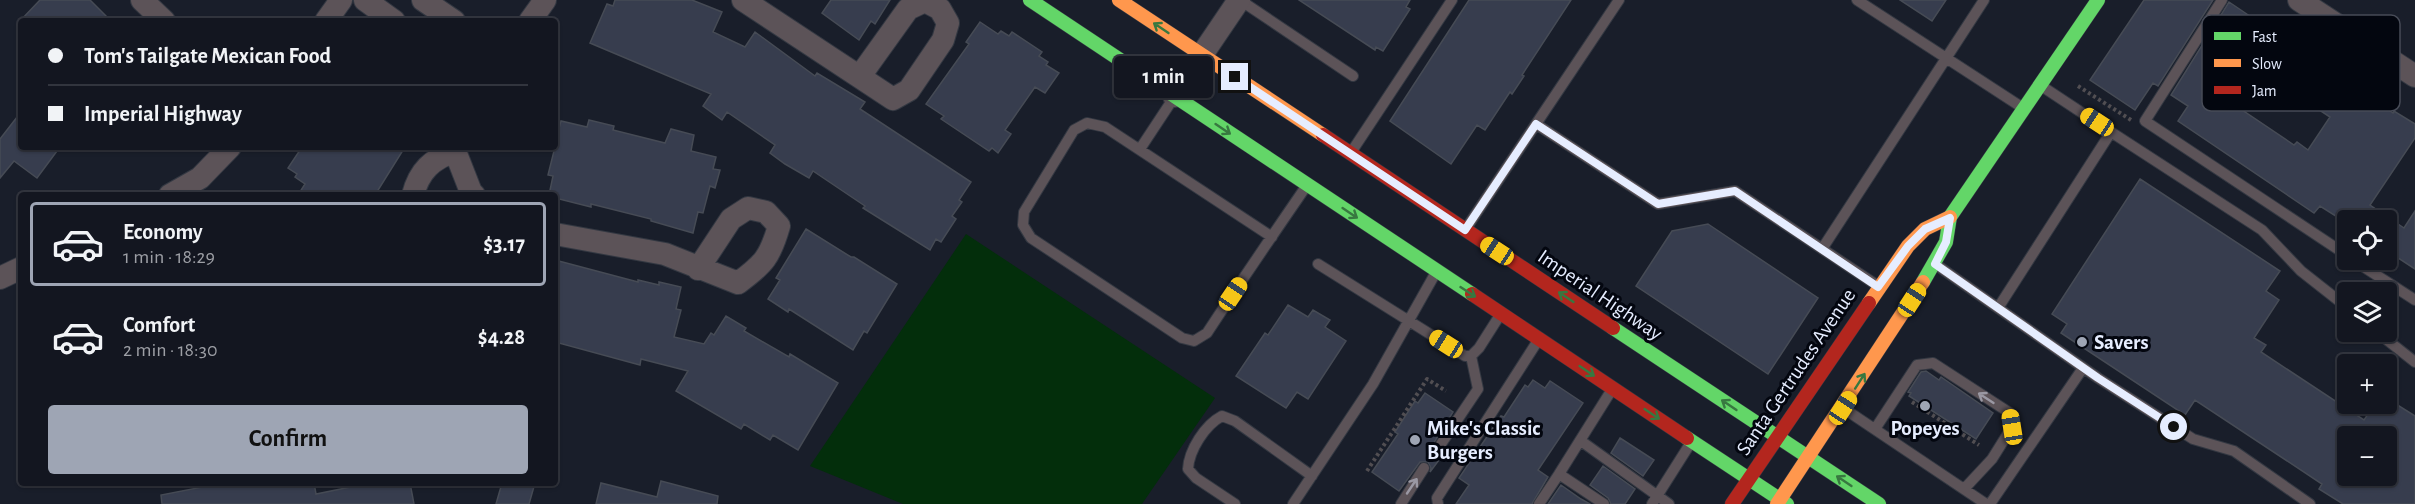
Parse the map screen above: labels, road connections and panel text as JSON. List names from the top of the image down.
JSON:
{
  "streets": {
    "main road": ["Imperial Highway", "Santa Gertrudes Avenue"]
  },
  "crossings": [
    ["Imperial Highway", "Santa Gertrudes Avenue"]
  ],
  "places": ["Savers", "Popeyes", "Mike's Classic Burgers"],
  "legend": ["Fast", "Slow", "Jam"],
  "page": {
    "banner": ["Tom's Tailgate Mexican Food", "Imperial Highway"],
    "bubble": "1 min",
    "list": [
      {
        "name": "Economy",
        "note": "1 min · 18:29",
        "value": "$3.17"
      },
      {
        "name": "Comfort",
        "note": "2 min · 18:30",
        "value": "$4.28"
      }
    ],
    "map_buttons": ["+", "−"],
    "buttons": "Confirm"
  }
}
